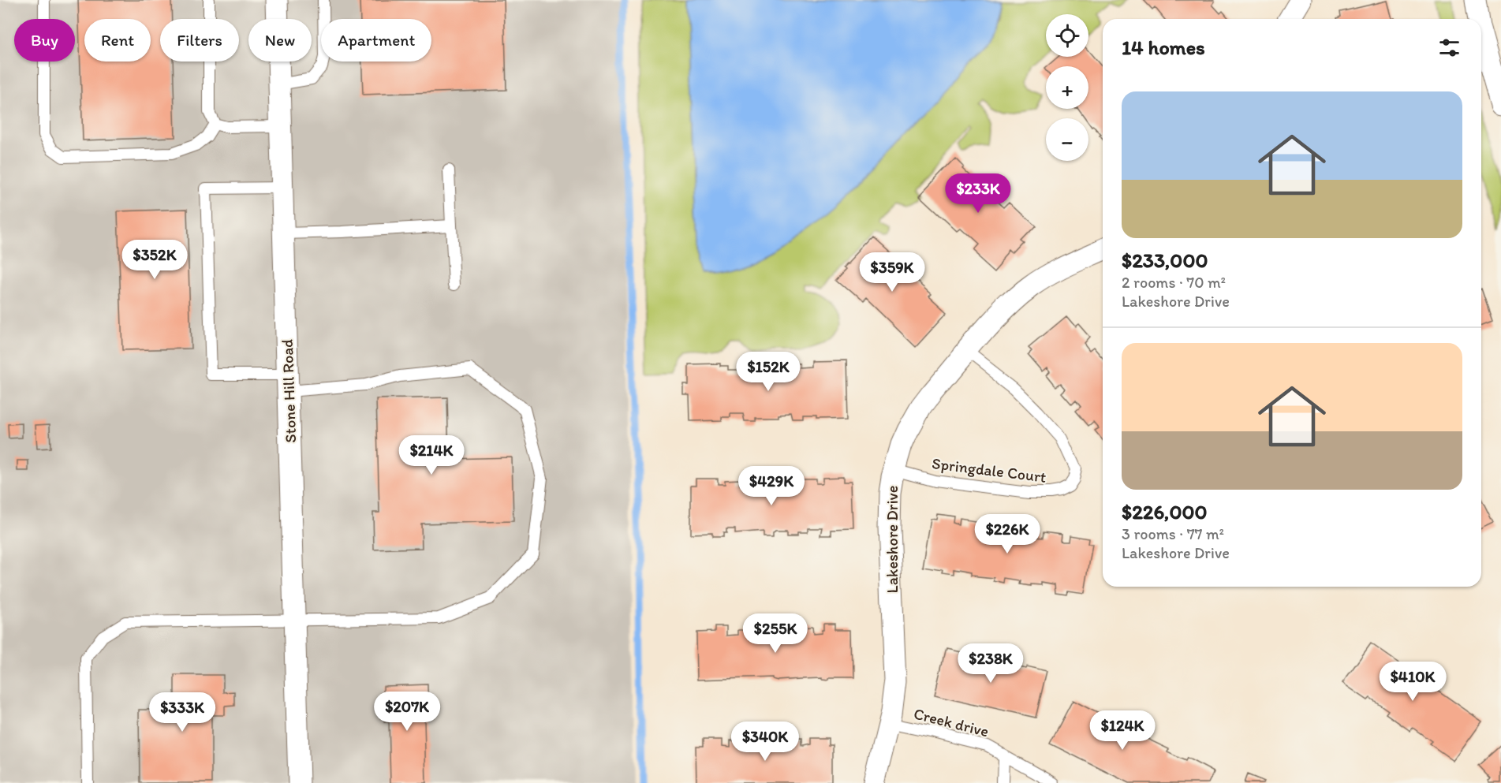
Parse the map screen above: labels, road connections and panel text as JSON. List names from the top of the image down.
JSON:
{
  "streets": {
    "street": ["Stone Hill Road", "Lakeshore Drive"],
    "lane": ["Springdale Court", "Creek drive"]
  },
  "crossings": [
    ["Springdale Court", "Lakeshore Drive"],
    ["Lakeshore Drive", "Creek drive"]
  ],
  "page": {
    "map_buttons": ["+", "−"],
    "chip": [
      "Buy",
      "Rent",
      "Filters",
      "New",
      "Apartment"
    ],
    "heading": "14 homes",
    "list": [
      {
        "name": "$233,000",
        "note": "2 rooms · 70 m² · Lakeshore Drive"
      },
      {
        "name": "$226,000",
        "note": "3 rooms · 77 m² · Lakeshore Drive"
      }
    ],
    "price": [
      "$233K",
      "$352K",
      "$359K",
      "$152K",
      "$214K",
      "$429K",
      "$226K",
      "$255K",
      "$238K",
      "$410K",
      "$207K",
      "$333K",
      "$124K",
      "$340K"
    ]
  }
}
